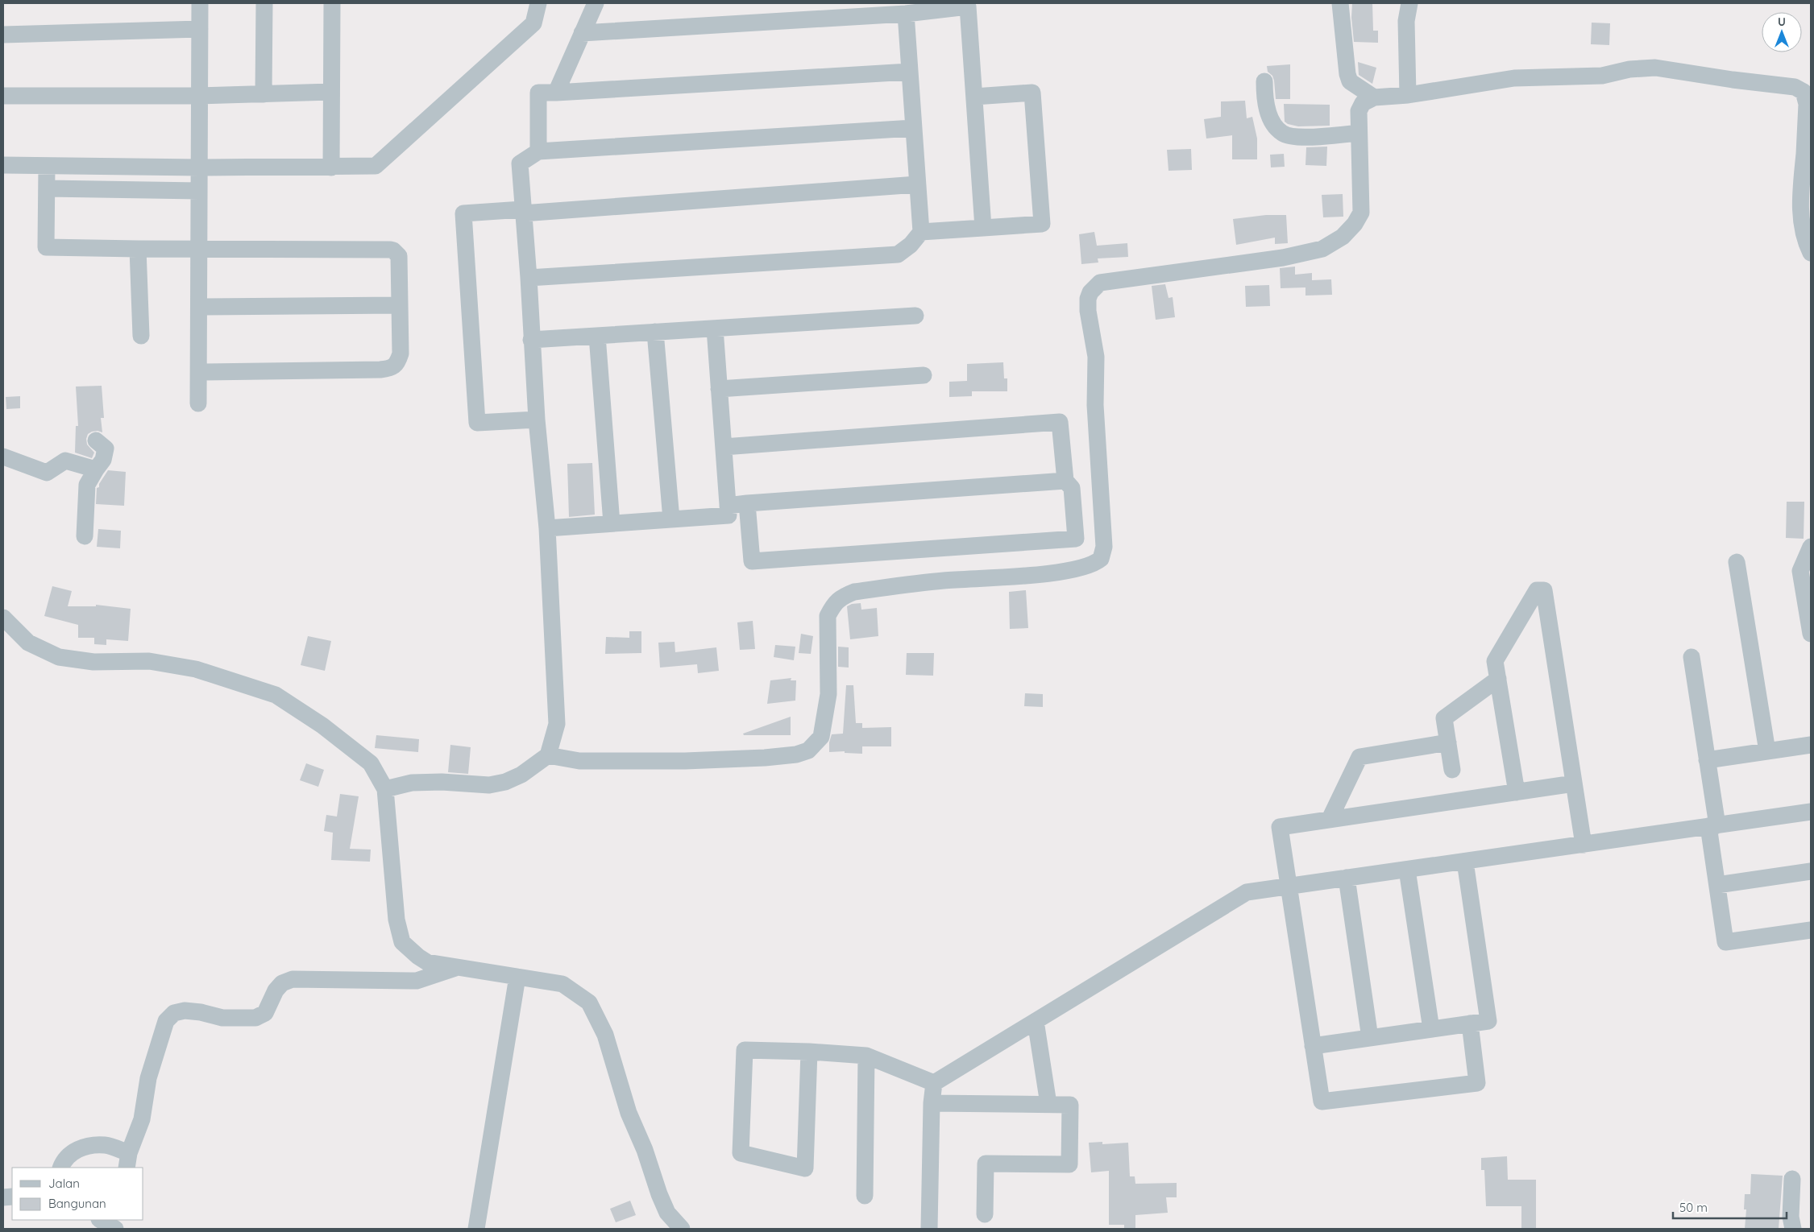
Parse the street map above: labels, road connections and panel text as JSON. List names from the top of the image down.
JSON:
{
  "legend": ["Jalan", "Bangunan"],
  "scale_bar": "50 m",
  "north": "top"
}
